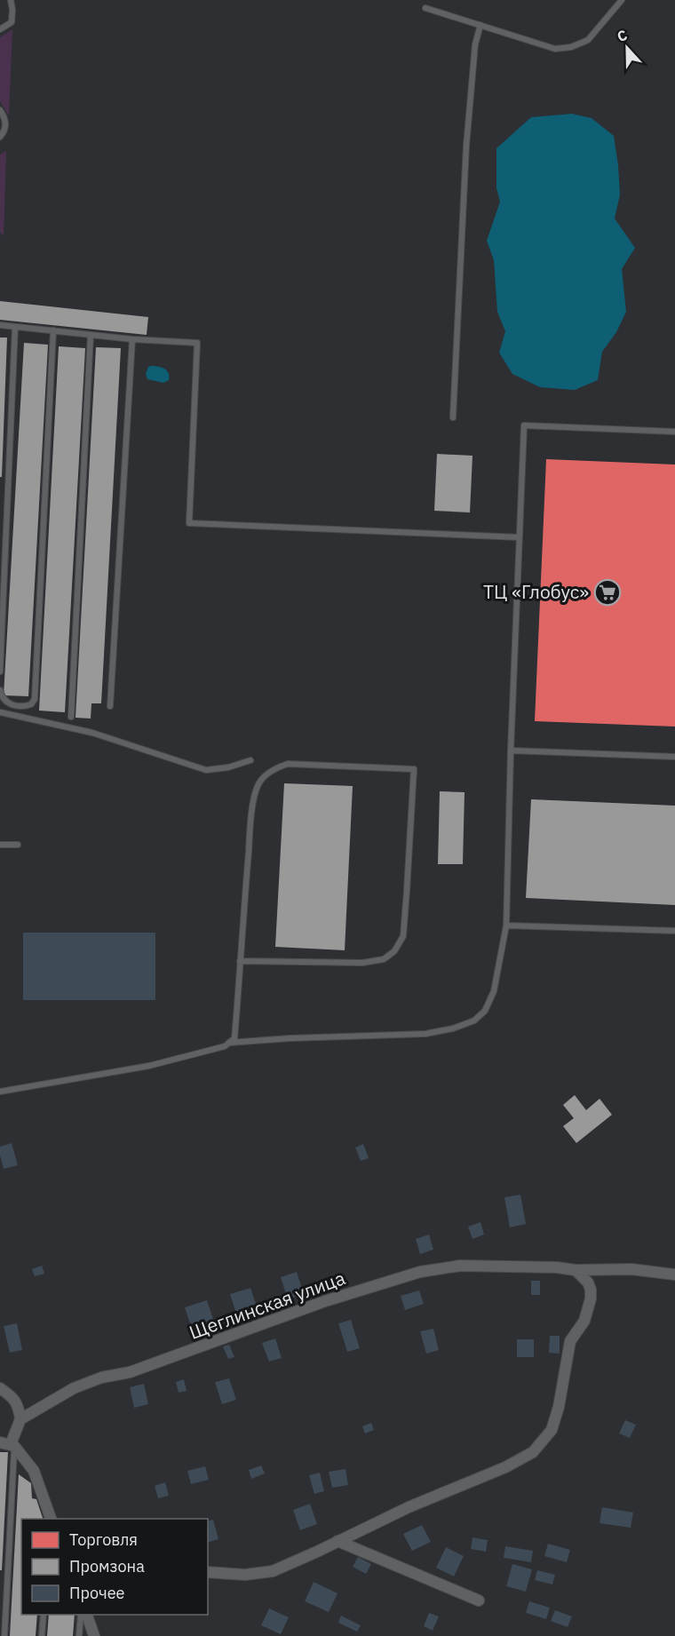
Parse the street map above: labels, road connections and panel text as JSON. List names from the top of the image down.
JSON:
{
  "streets": {
    "street": ["Щеглинская улица"]
  },
  "places": {
    "supermarket": ["ТЦ «Глобус»"]
  },
  "legend": ["Торговля", "Промзона", "Прочее"],
  "north": "top"
}
